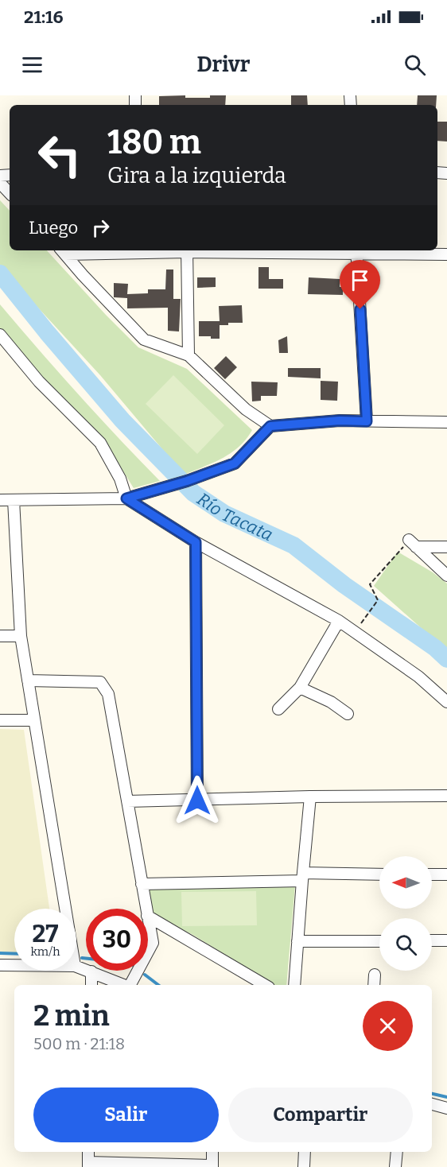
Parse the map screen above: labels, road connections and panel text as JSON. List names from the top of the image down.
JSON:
{
  "water": ["Río Tacata"],
  "north": "left",
  "page": {
    "status": "21:16",
    "header": "Drivr",
    "turn": ["180 m", "Gira a la izquierda"],
    "then": "Luego",
    "speed": "27 km/h",
    "limit": "30",
    "heading": ["2 min", "500 m · 21:18"],
    "buttons": ["Salir", "Compartir"]
  }
}
